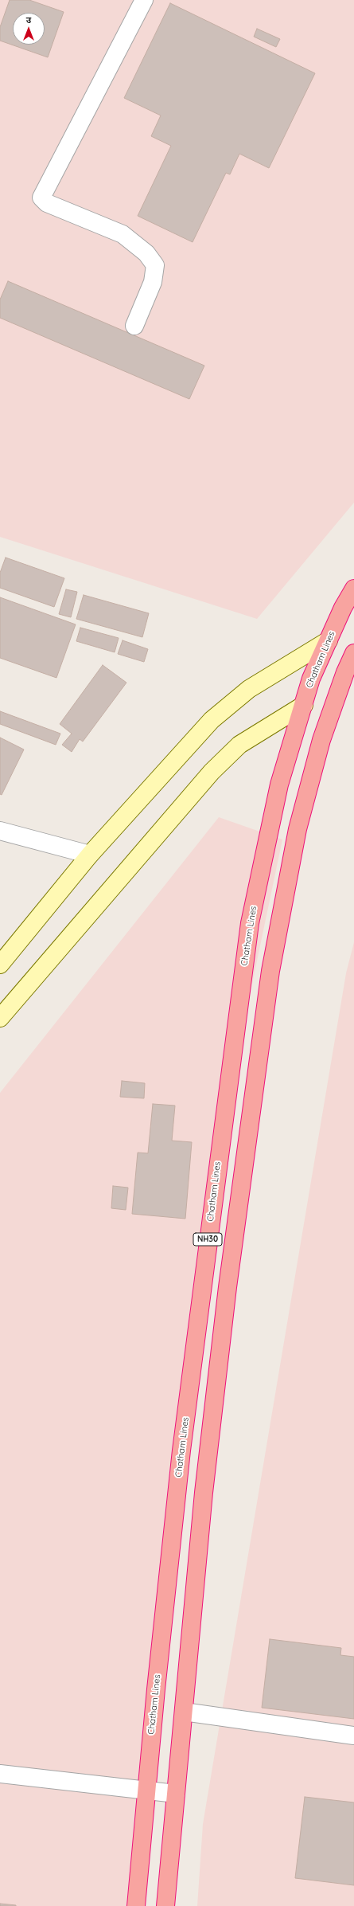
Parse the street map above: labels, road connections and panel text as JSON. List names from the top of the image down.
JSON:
{
  "streets": {
    "highway": ["Chatham Lines", "NH30"]
  },
  "north": "top"
}
